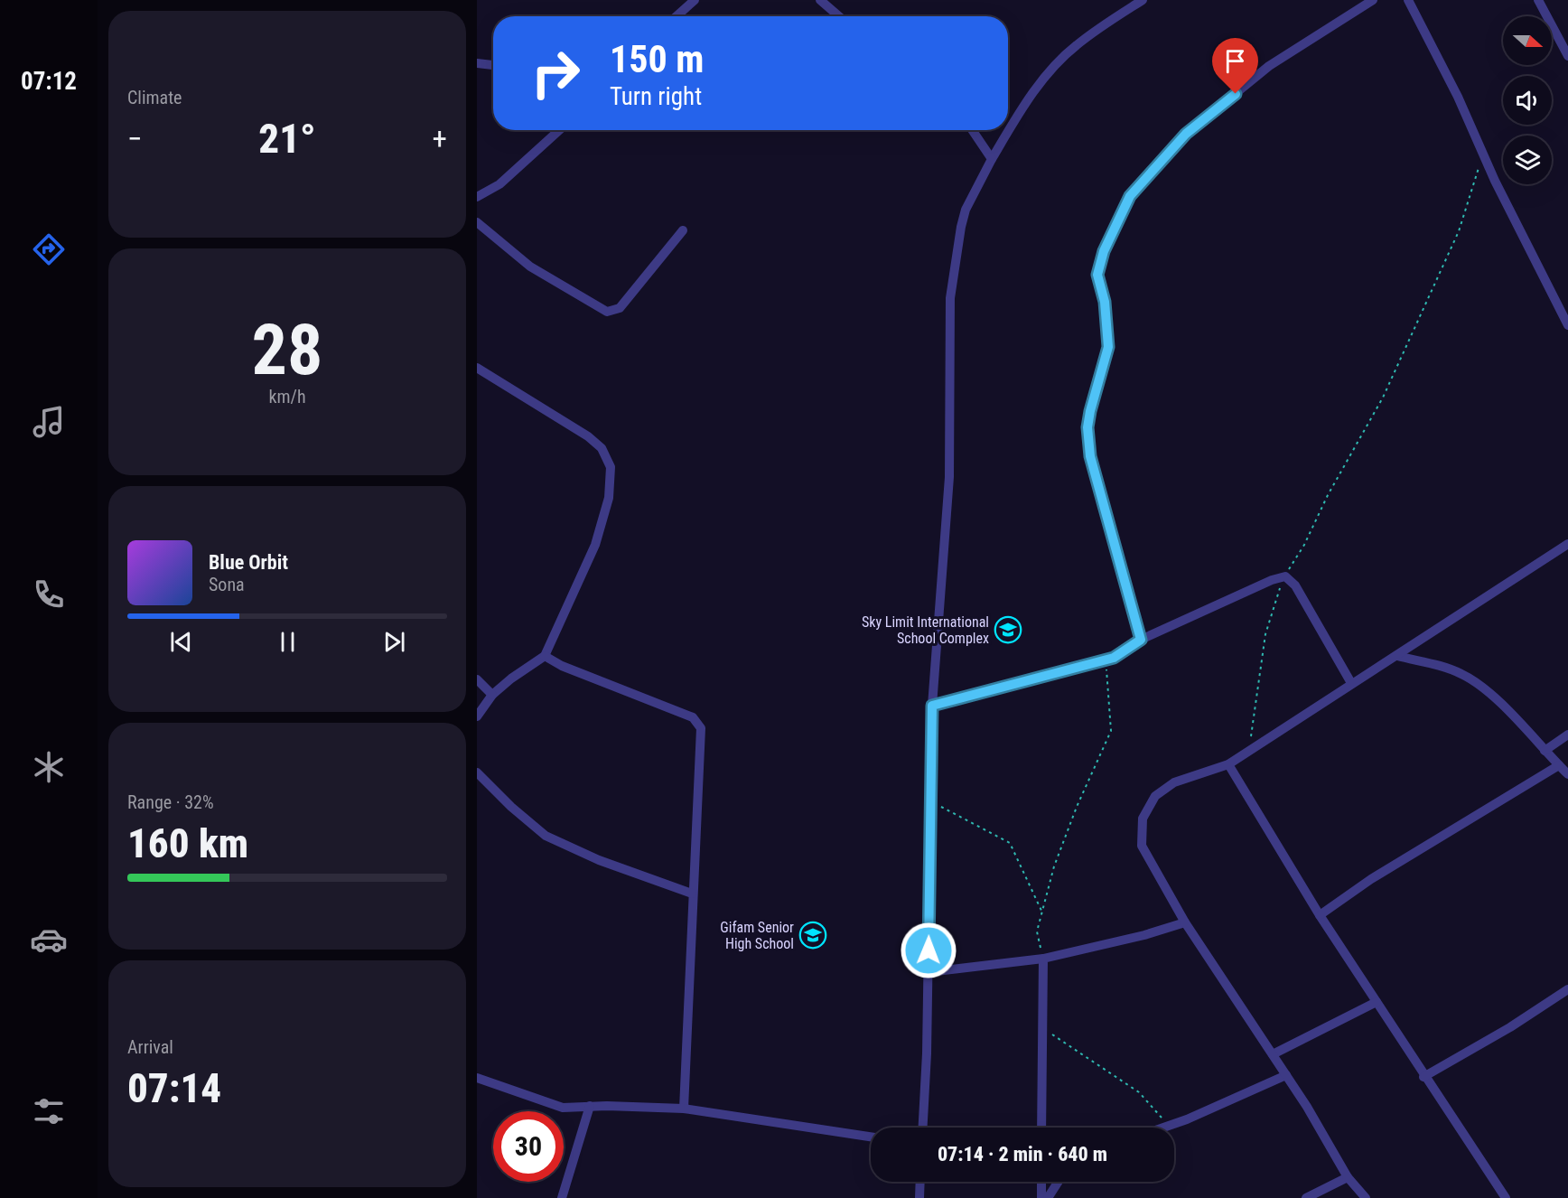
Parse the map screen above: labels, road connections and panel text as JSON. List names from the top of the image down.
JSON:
{
  "places": {
    "school or university": ["Sky Limit International School Complex", "Gifam Senior High School"]
  },
  "north": "right",
  "page": {
    "tabs": "07:12",
    "tile": [
      "Climate",
      ["28", "km/h"],
      ["Range · 32%", "160 km"],
      ["Arrival", "07:14"]
    ],
    "turn": ["150 m", "Turn right"],
    "heat": ["−", "21°", "+"],
    "song": ["Blue Orbit", "Sona"],
    "limit": "30",
    "trip": "07:14 · 2 min · 640 m"
  }
}
